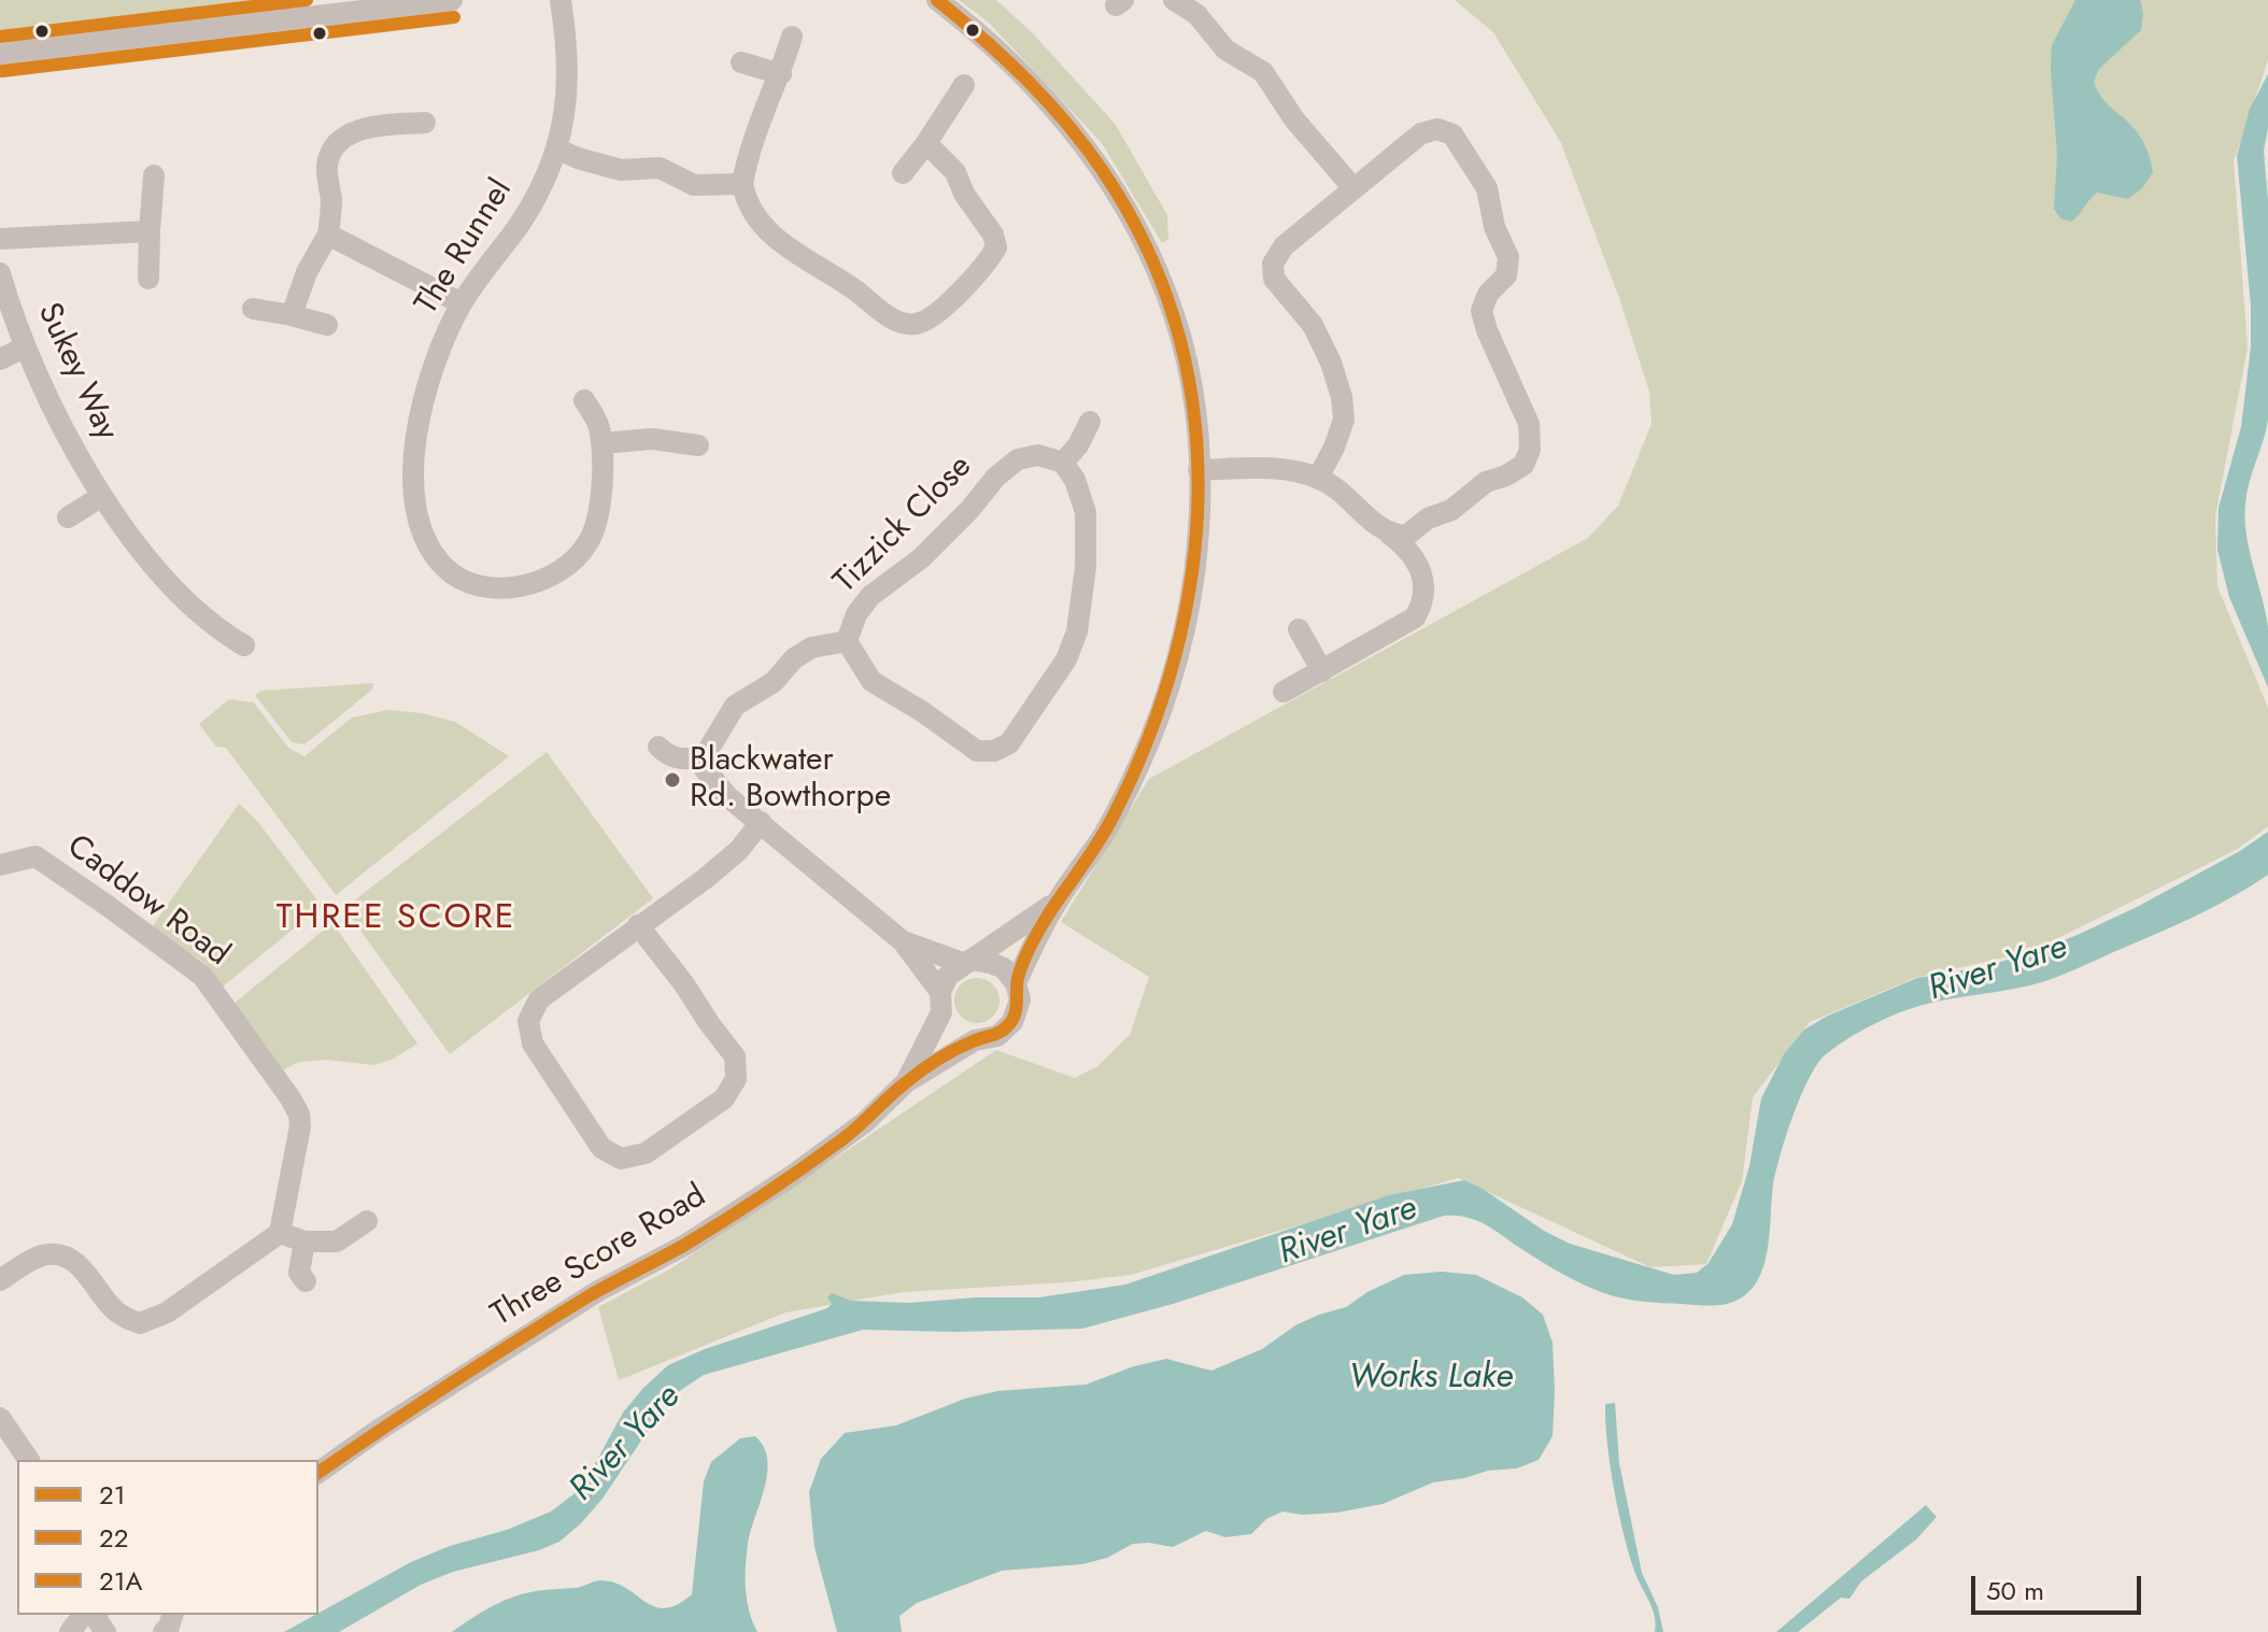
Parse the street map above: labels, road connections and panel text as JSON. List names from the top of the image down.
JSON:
{
  "streets": {
    "street": [
      "The Runnel",
      "Sukey Way",
      "Tizzick Close",
      "Caddow Road",
      "Three Score Road"
    ]
  },
  "districts": ["THREE SCORE"],
  "water": ["River Yare", "Works Lake"],
  "places": ["Blackwater Rd. Bowthorpe"],
  "lines": ["transit line 21", "transit line 21A", "transit line 22"],
  "legend": ["21", "22", "21A"],
  "scale_bar": "50 m"
}
